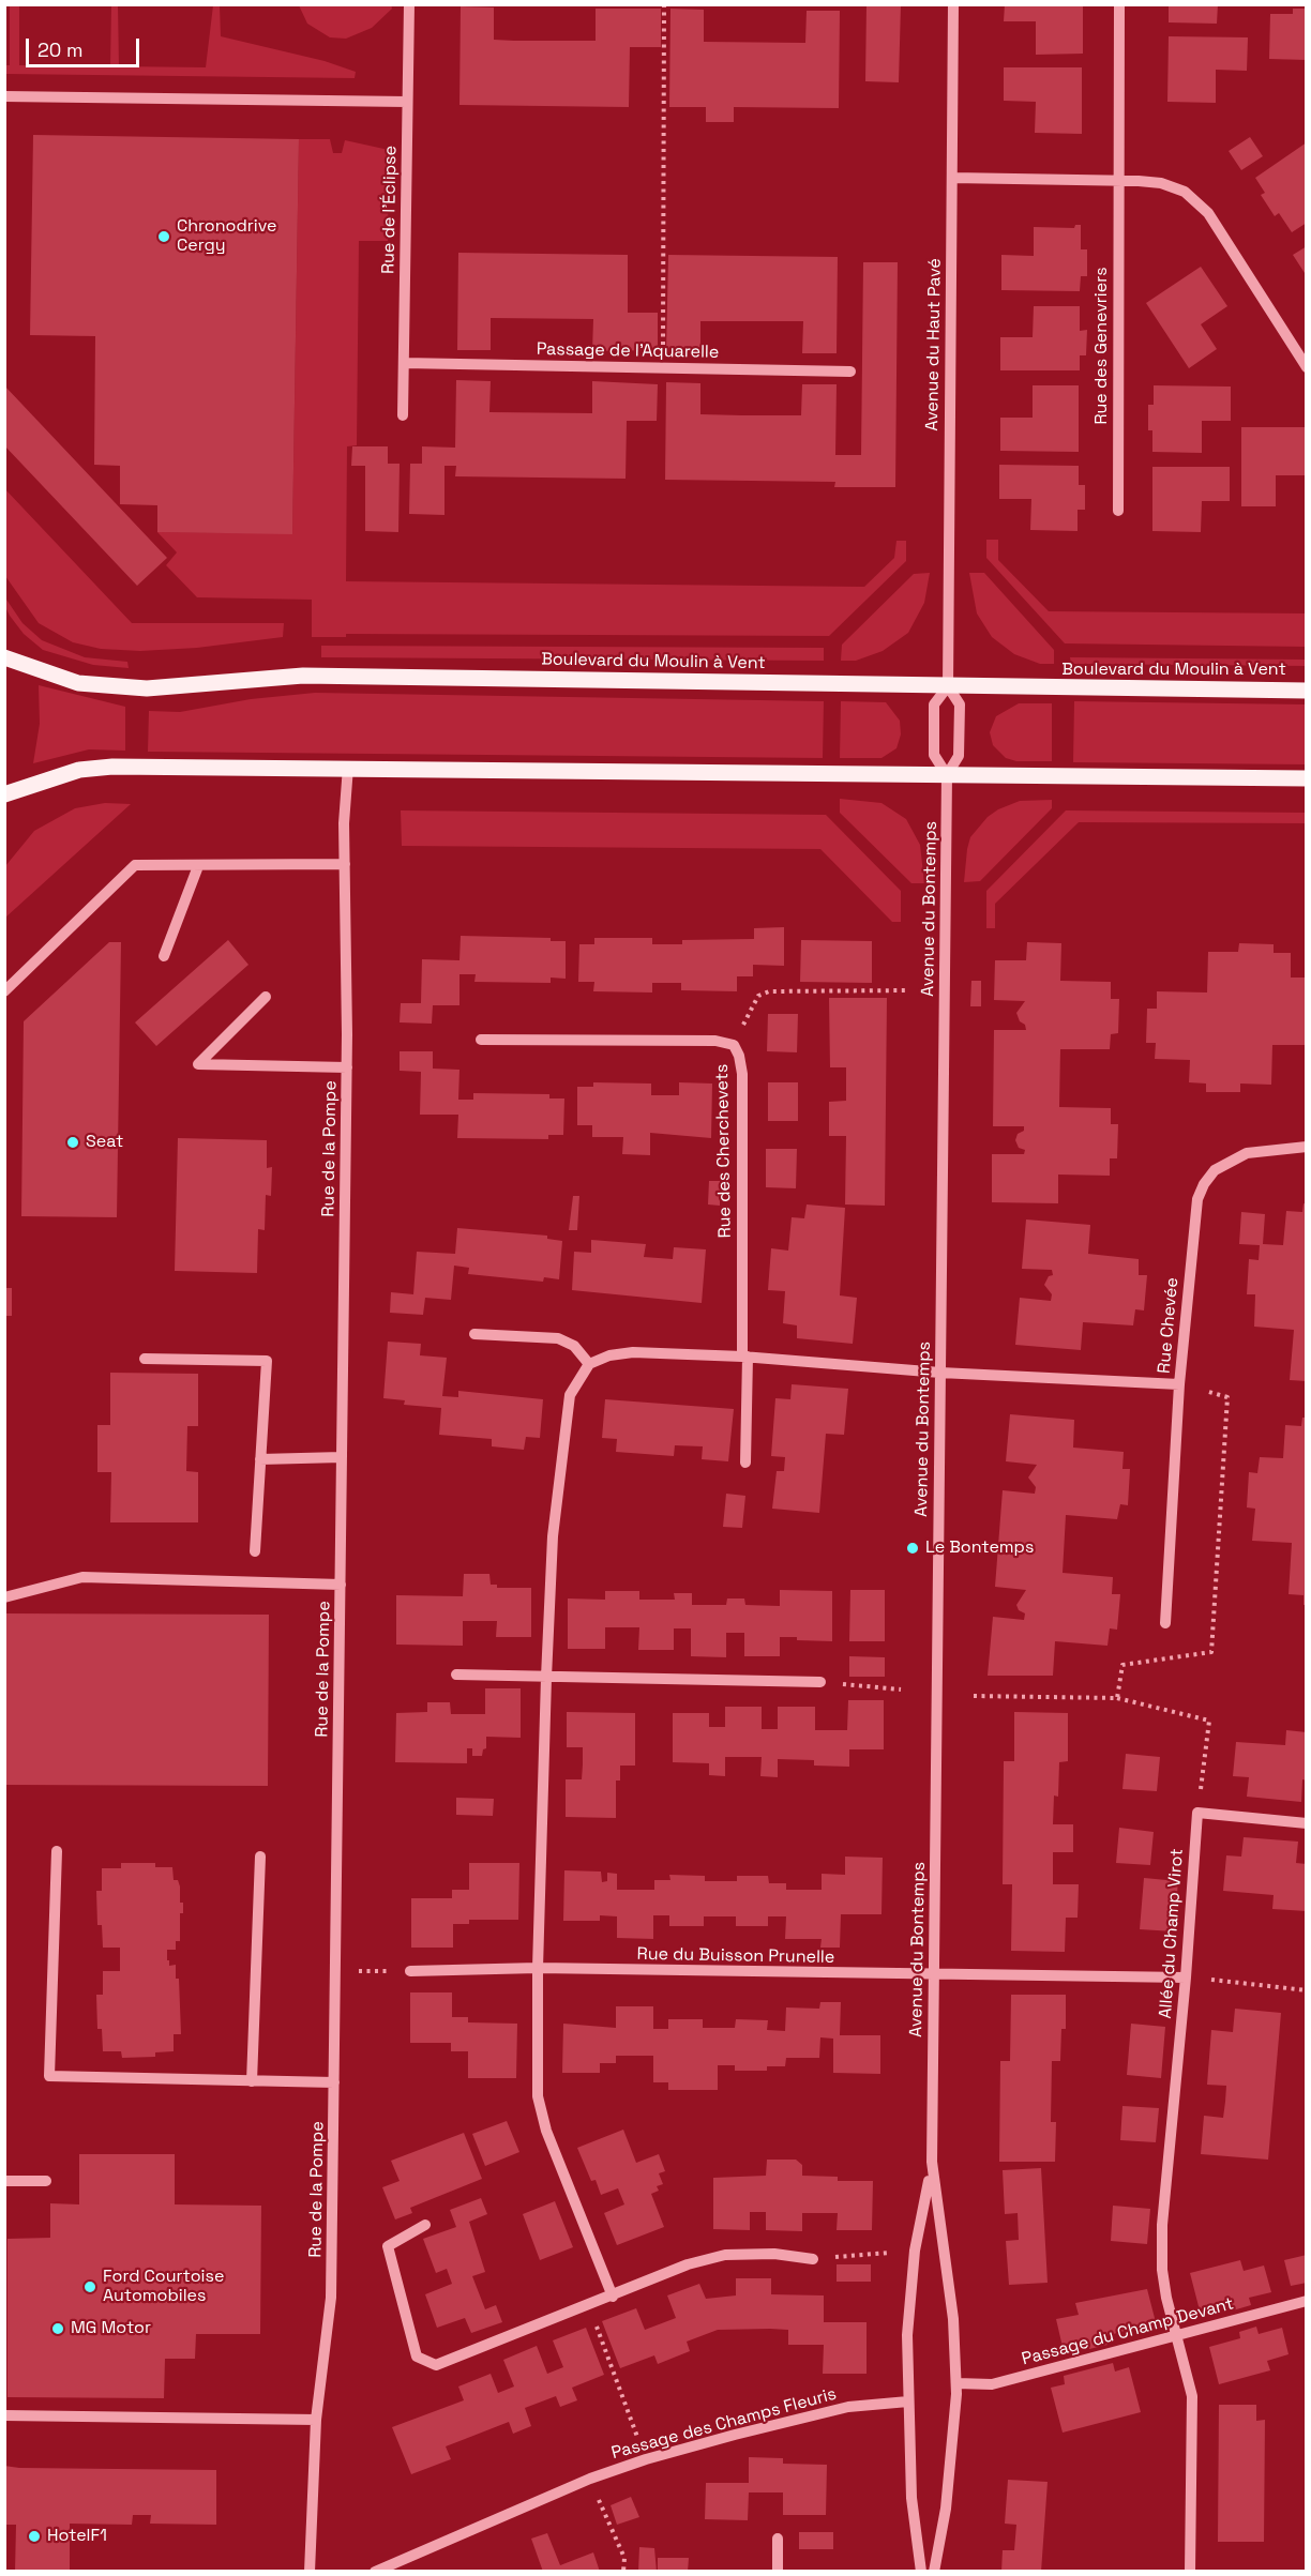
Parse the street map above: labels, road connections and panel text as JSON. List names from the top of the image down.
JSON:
{
  "streets": {
    "main road": ["Boulevard du Moulin à Vent"],
    "street": [
      "Rue de l'Éclipse",
      "Avenue du Haut Pavé",
      "Rue des Genevriers",
      "Passage de l'Aquarelle",
      "Avenue du Bontemps",
      "Rue de la Pompe",
      "Rue des Cherchevets",
      "Rue Chevée",
      "Allée du Champ Virot",
      "Rue du Buisson Prunelle",
      "Passage du Champ Devant",
      "Passage des Champs Fleuris"
    ]
  },
  "crossings": [
    ["Rue de l'Éclipse", "Passage de l'Aquarelle"],
    ["Avenue du Haut Pavé", "Boulevard du Moulin à Vent"],
    ["Avenue du Bontemps", "Rue Chevée"],
    ["Avenue du Bontemps", "Rue du Buisson Prunelle"],
    ["Avenue du Bontemps", "Passage du Champ Devant"],
    ["Avenue du Bontemps", "Passage des Champs Fleuris"],
    ["Allée du Champ Virot", "Rue du Buisson Prunelle"],
    ["Allée du Champ Virot", "Passage du Champ Devant"]
  ],
  "places": [
    "Chronodrive Cergy",
    "Seat",
    "Le Bontemps",
    "Ford Courtoise Automobiles",
    "MG Motor",
    "HotelF1"
  ],
  "scale_bar": "20 m"
}
